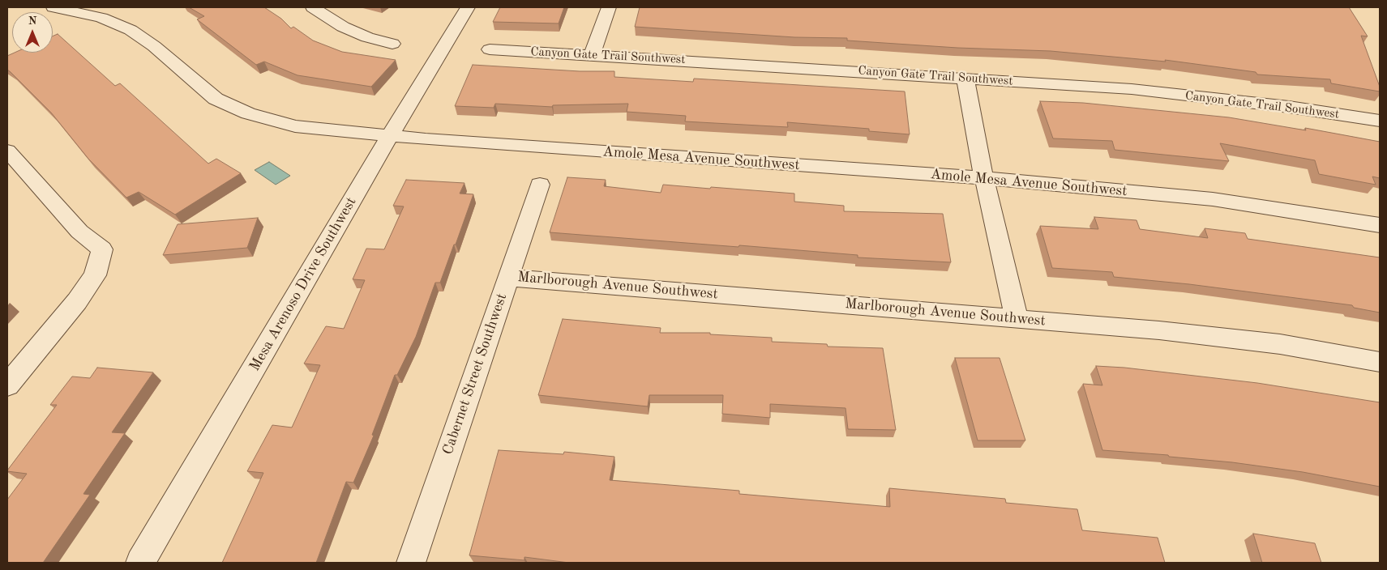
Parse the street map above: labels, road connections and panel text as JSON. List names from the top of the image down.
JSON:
{
  "streets": {
    "street": [
      "Canyon Gate Trail Southwest",
      "Amole Mesa Avenue Southwest",
      "Mesa Arenoso Drive Southwest",
      "Marlborough Avenue Southwest",
      "Cabernet Street Southwest"
    ]
  },
  "crossings": [
    ["Amole Mesa Avenue Southwest", "Mesa Arenoso Drive Southwest"],
    ["Marlborough Avenue Southwest", "Cabernet Street Southwest"]
  ],
  "north": "top"
}
